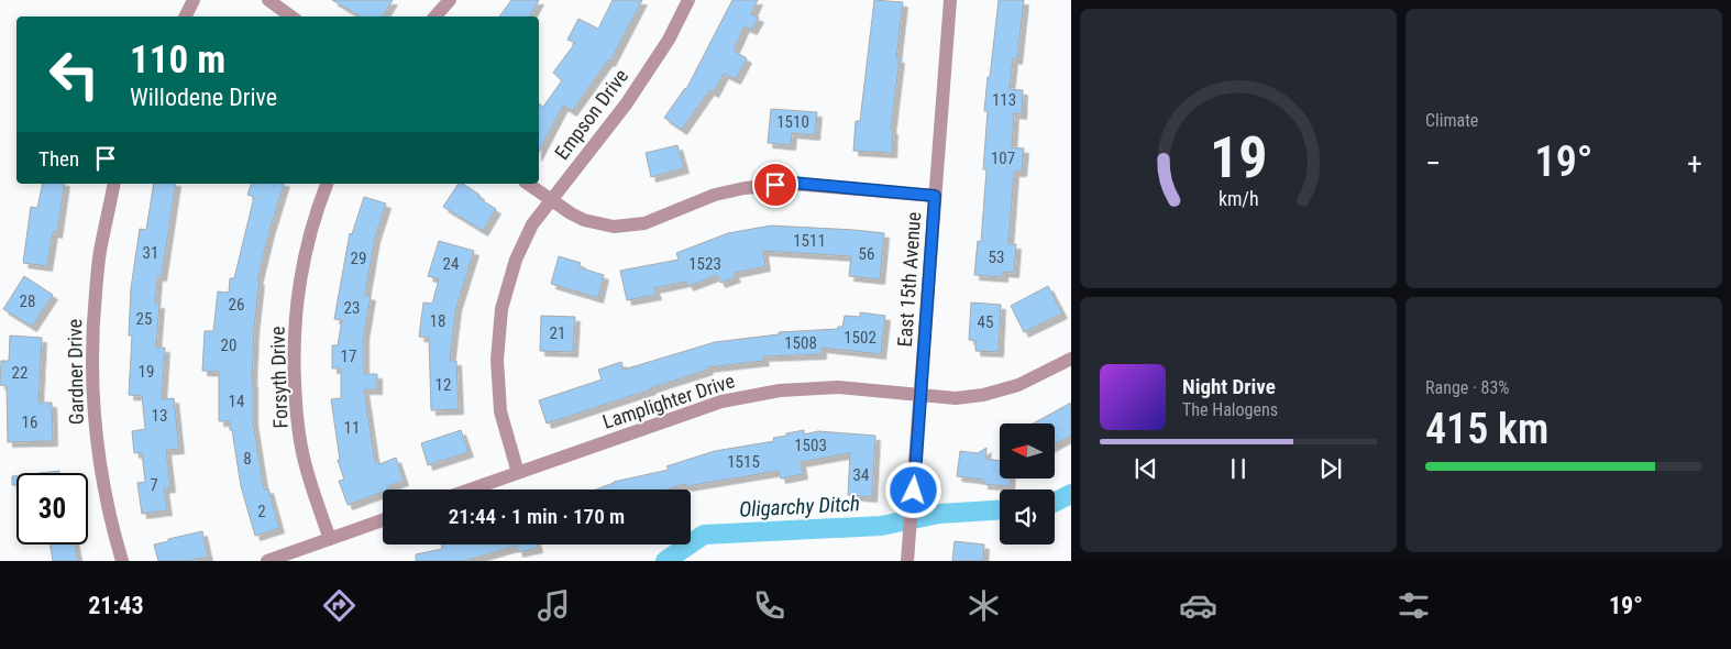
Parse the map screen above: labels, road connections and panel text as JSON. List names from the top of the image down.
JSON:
{
  "streets": {
    "street": [
      "Empson Drive",
      "East 15th Avenue",
      "Gardner Drive",
      "Forsyth Drive",
      "Lamplighter Drive"
    ]
  },
  "crossings": [
    ["Empson Drive", "Lamplighter Drive"],
    ["East 15th Avenue", "Lamplighter Drive"]
  ],
  "water": ["Oligarchy Ditch"],
  "house_numbers": [
    "113",
    "1510",
    "107",
    "1511",
    "31",
    "56",
    "53",
    "29",
    "24",
    "1523",
    "28",
    "26",
    "23",
    "25",
    "18",
    "45",
    "21",
    "1502",
    "1508",
    "20",
    "17",
    "19",
    "22",
    "12",
    "14",
    "13",
    "16",
    "11",
    "1503",
    "8",
    "1515",
    "34",
    "7",
    "2"
  ],
  "north": "left",
  "page": {
    "tile": [
      "Climate",
      ["Range · 83%", "415 km"]
    ],
    "turn": ["110 m", "Willodene Drive"],
    "then": "Then",
    "heat": ["−", "19°", "+"],
    "song": ["Night Drive", "The Halogens"],
    "limit": "30",
    "trip": "21:44 · 1 min · 170 m",
    "tabs": ["21:43", "19°"],
    "gauge": ["19", "km/h"]
  }
}
